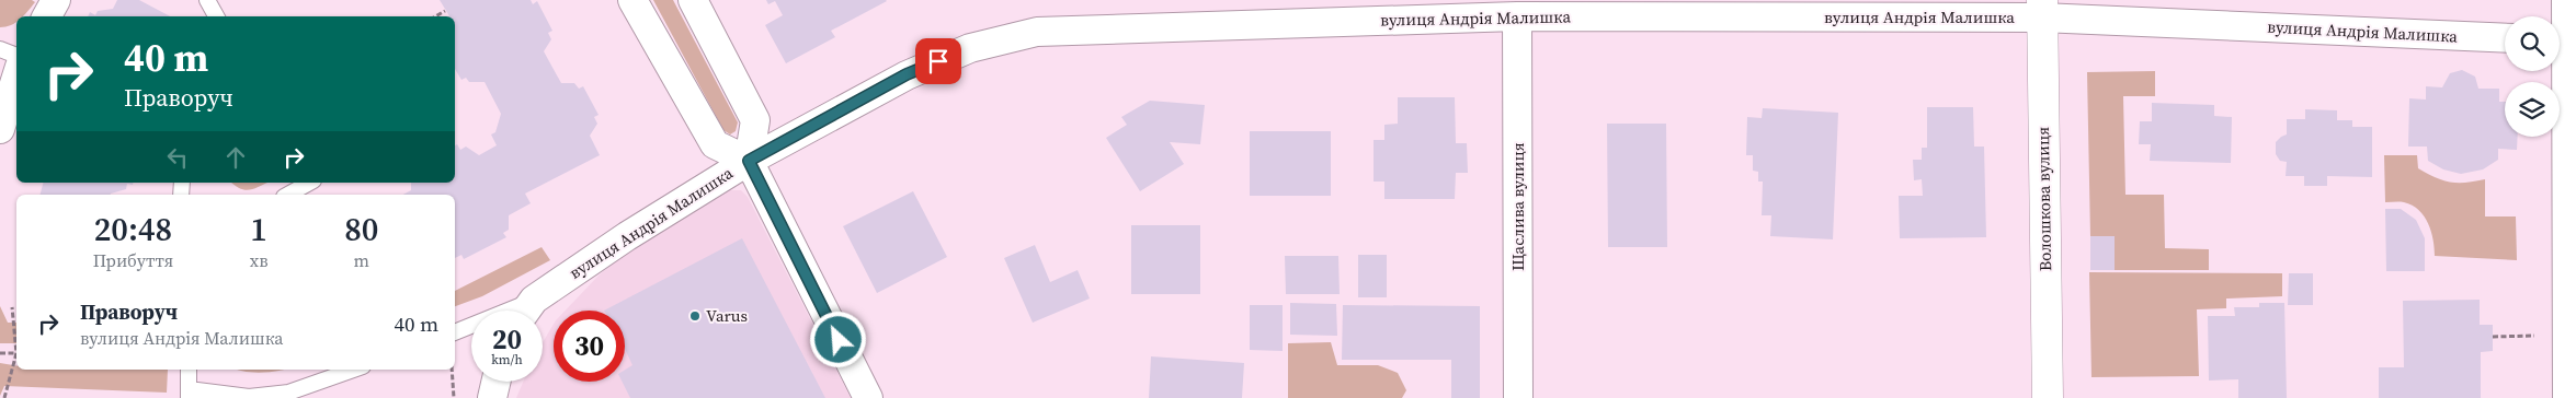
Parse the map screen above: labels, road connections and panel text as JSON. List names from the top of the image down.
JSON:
{
  "streets": {
    "street": ["вулиця Андрія Малишка", "Волошкова вулиця", "Щаслива вулиця"]
  },
  "crossings": [
    ["вулиця Андрія Малишка", "Волошкова вулиця"],
    ["вулиця Андрія Малишка", "Щаслива вулиця"]
  ],
  "places": ["Varus"],
  "page": {
    "turn": ["40 m", "Праворуч"],
    "eta": [
      "20:48",
      "Прибуття",
      "1",
      "хв",
      "80",
      "m"
    ],
    "list": [
      {
        "name": "Праворуч",
        "note": "вулиця Андрія Малишка",
        "value": "40 m"
      }
    ],
    "speed": "20 km/h",
    "limit": "30"
  }
}
